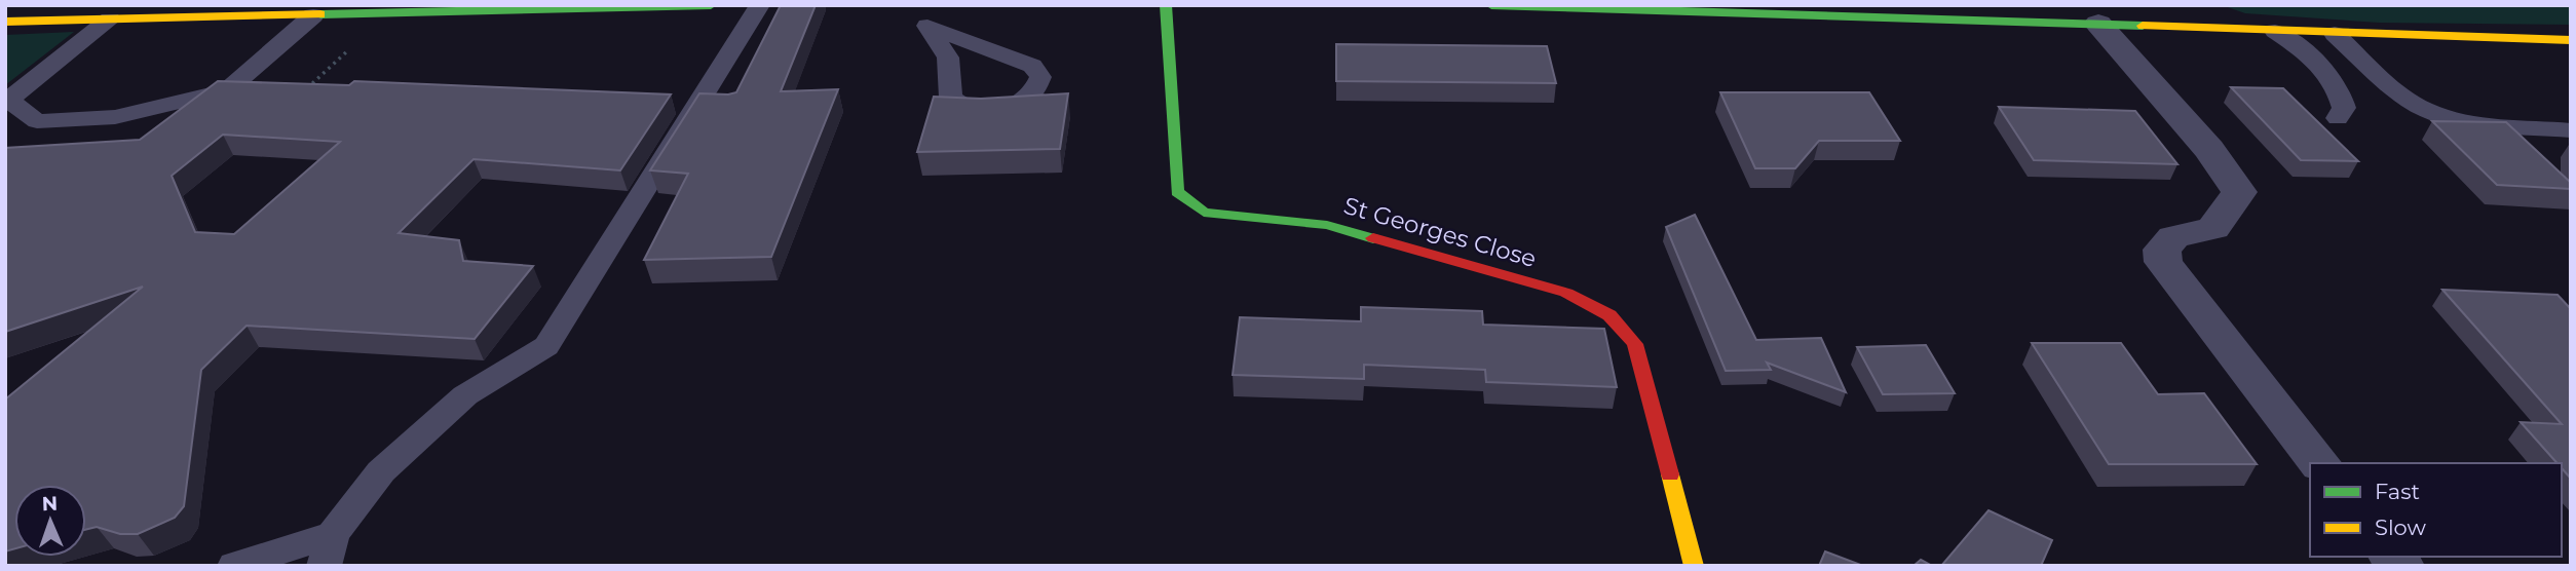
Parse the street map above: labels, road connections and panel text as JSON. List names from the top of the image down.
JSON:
{
  "streets": {
    "main road": ["St Georges Close"]
  },
  "legend": ["Fast", "Slow"],
  "north": "top"
}
